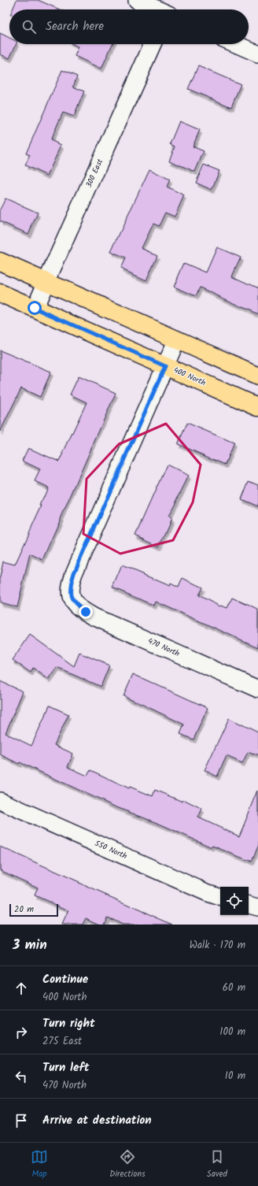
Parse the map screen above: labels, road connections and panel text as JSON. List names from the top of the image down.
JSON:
{
  "streets": {
    "main road": ["400 North"],
    "street": ["300 East", "470 North", "550 North"]
  },
  "crossings": [
    ["300 East", "400 North"],
    ["400 North", "470 North"]
  ],
  "scale_bar": "20 m",
  "page": {
    "search": "Search here",
    "scale": "20 m",
    "heading": ["3 min", "Walk · 170 m"],
    "list": [
      ["Continue", "400 North", "60 m"],
      ["Turn right", "275 East", "100 m"],
      ["Turn left", "470 North", "10 m"],
      "Arrive at destination"
    ],
    "nav": ["Map", "Directions", "Saved"]
  }
}
